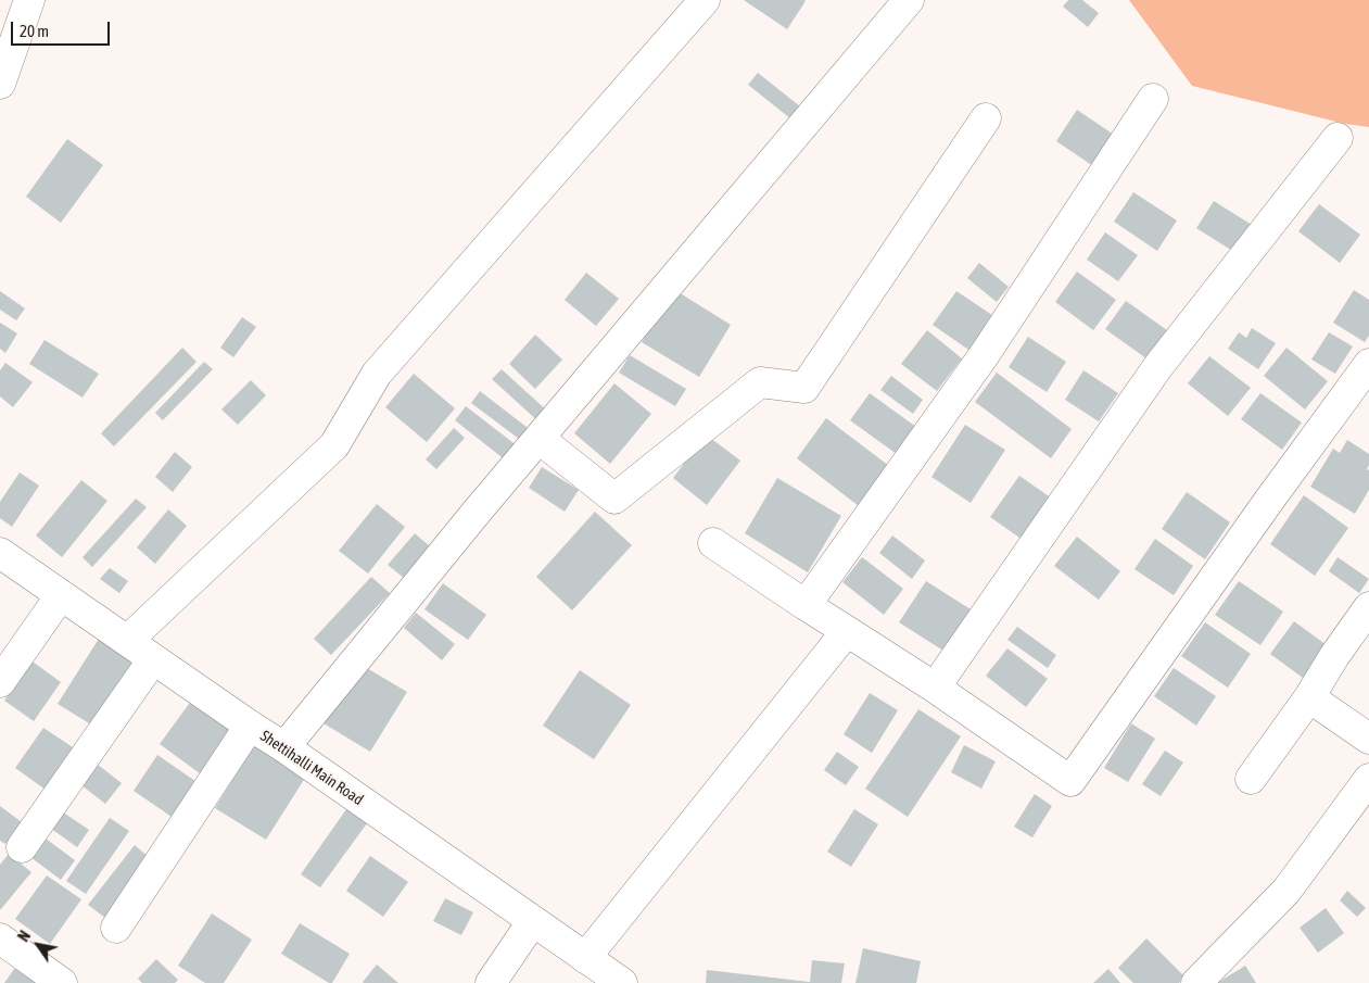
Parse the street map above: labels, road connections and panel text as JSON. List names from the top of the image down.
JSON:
{
  "streets": {
    "street": ["Shettihalli Main Road"]
  },
  "scale_bar": "20 m",
  "north": "top left"
}
